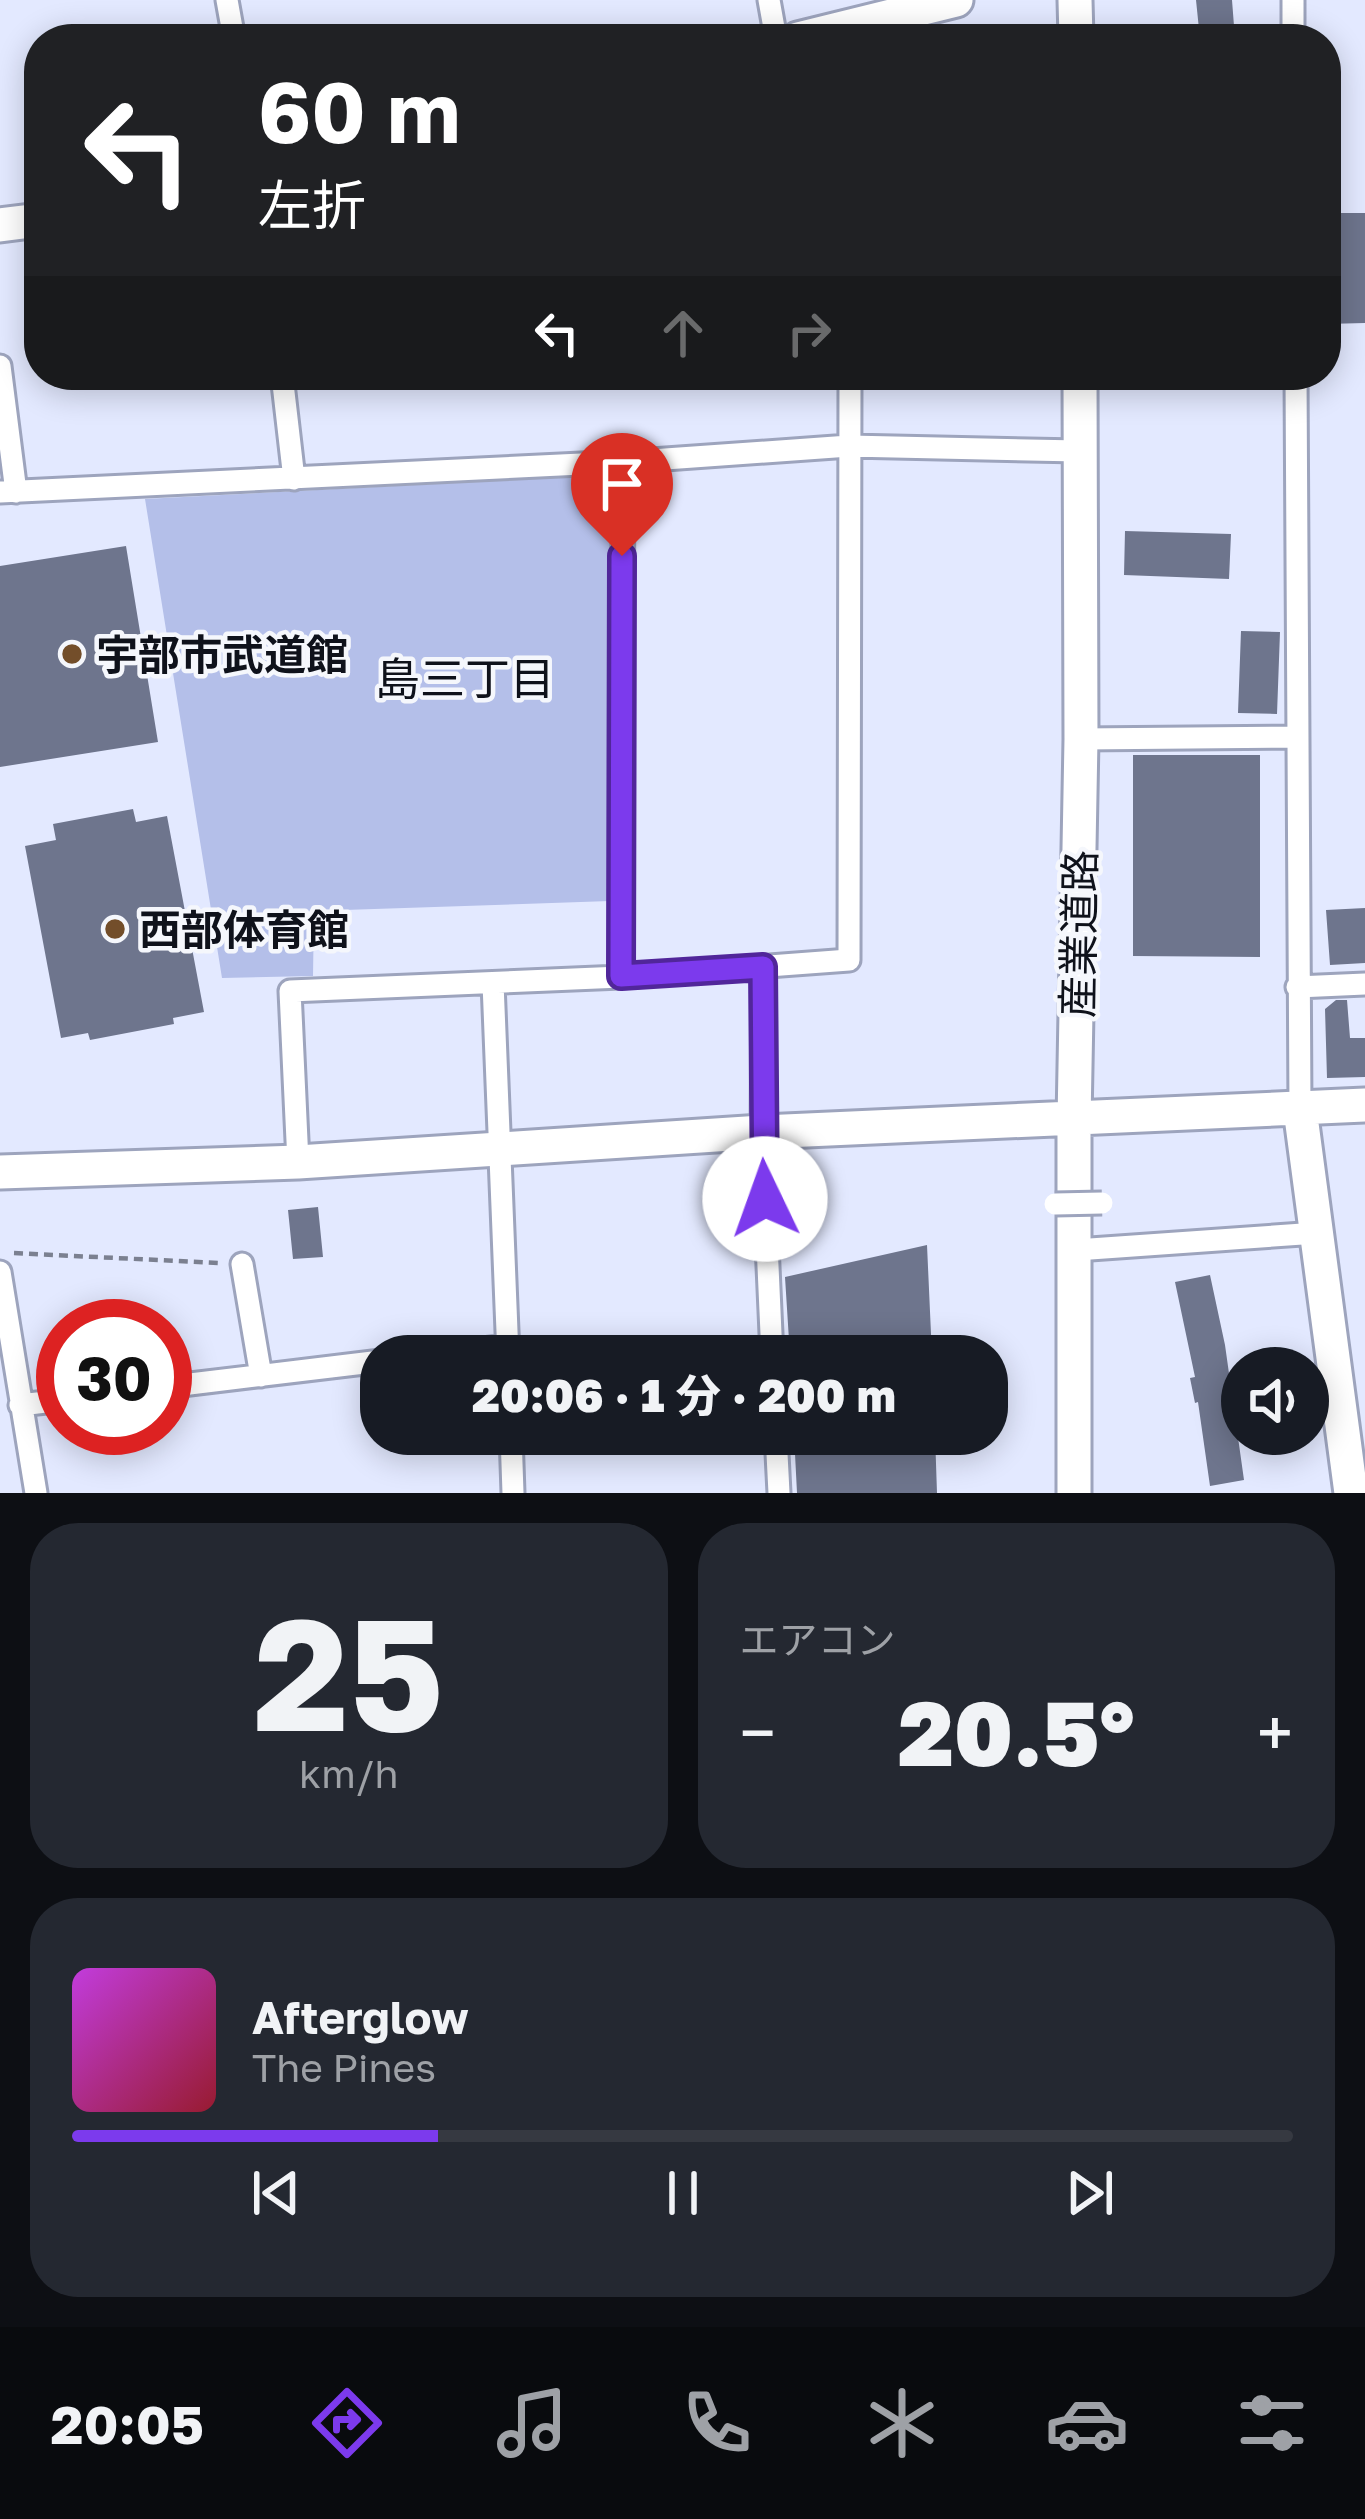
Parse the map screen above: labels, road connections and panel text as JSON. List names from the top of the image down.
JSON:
{
  "streets": {
    "street": ["産業道路"]
  },
  "districts": ["島三丁目"],
  "places": ["宇部市武道館", "西部体育館"],
  "page": {
    "turn": ["60 m", "左折"],
    "limit": "30",
    "trip": "20:06 · 1 分 · 200 m",
    "tile": [
      ["25", "km/h"],
      "エアコン"
    ],
    "heat": ["−", "20.5°", "+"],
    "song": ["Afterglow", "The Pines"],
    "tabs": "20:05"
  }
}
